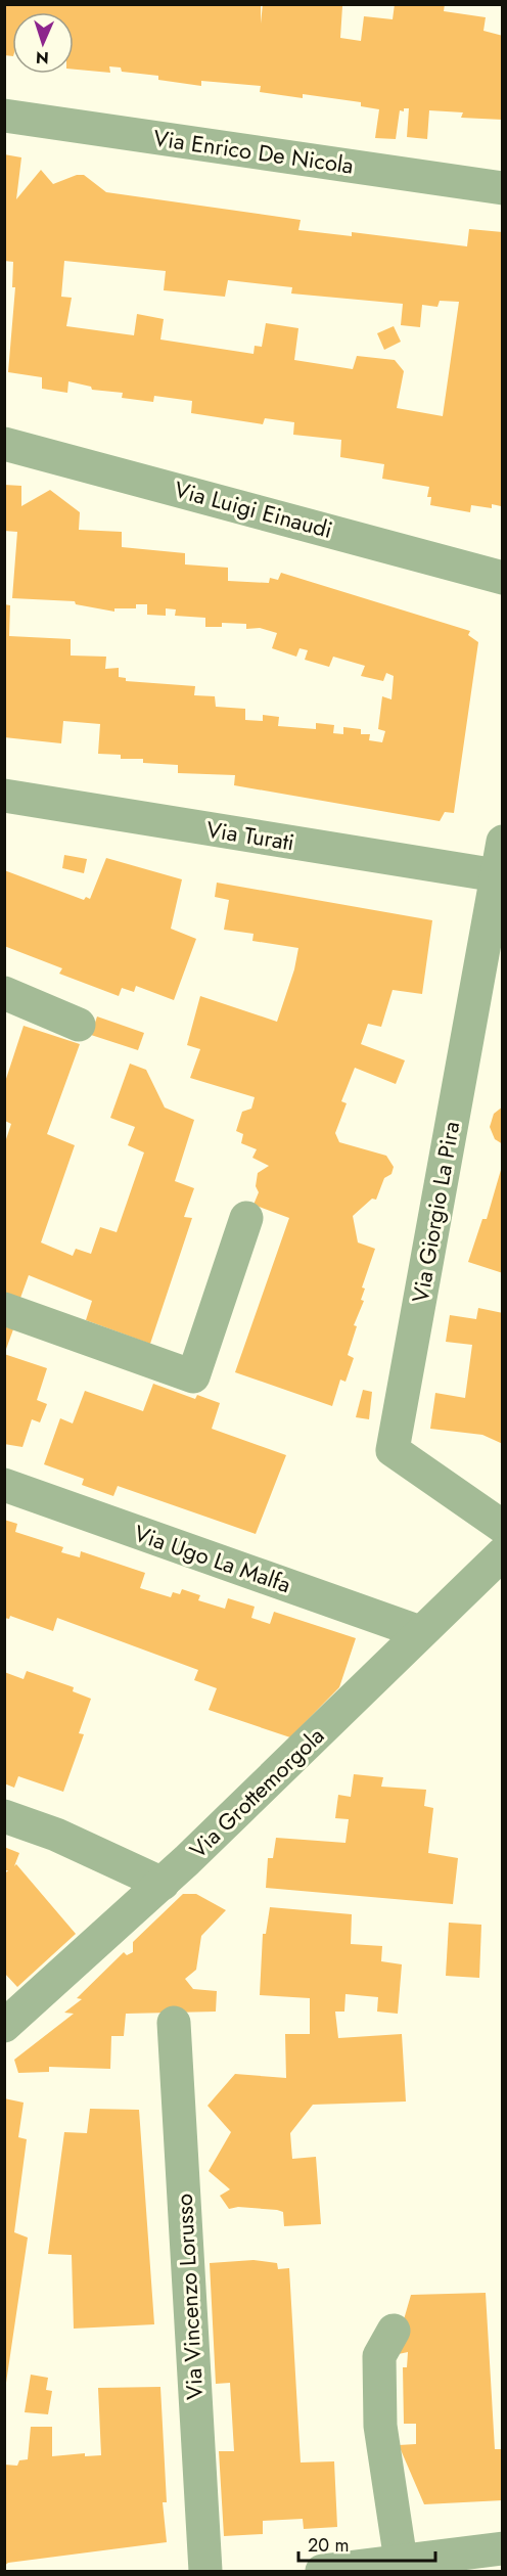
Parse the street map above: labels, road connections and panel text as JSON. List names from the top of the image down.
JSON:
{
  "streets": {
    "street": [
      "Via Enrico De Nicola",
      "Via Luigi Einaudi",
      "Via Turati",
      "Via Giorgio La Pira",
      "Via Ugo La Malfa",
      "Via Grottemorgola",
      "Via Vincenzo Lorusso"
    ]
  },
  "crossings": [
    ["Via Turati", "Via Giorgio La Pira"],
    ["Via Ugo La Malfa", "Via Grottemorgola"]
  ],
  "scale_bar": "20 m",
  "north": "bottom"
}
